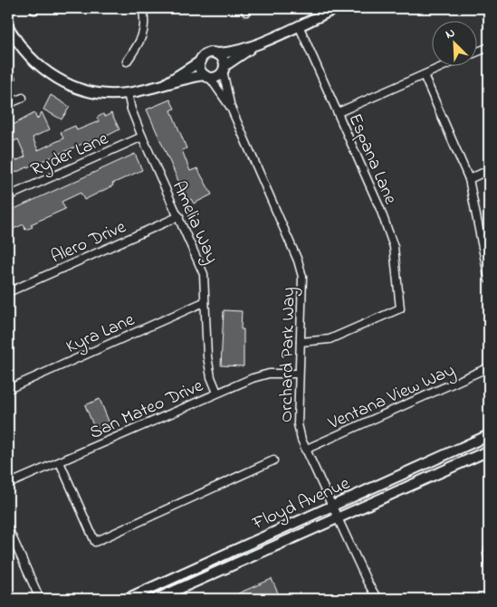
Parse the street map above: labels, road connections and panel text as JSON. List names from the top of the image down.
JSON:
{
  "streets": {
    "street": [
      "Ryder Lane",
      "Espana Lane",
      "Amelia Way",
      "Alero Drive",
      "Kyra Lane",
      "Orchard Park Way",
      "Ventana View Way",
      "San Mateo Drive",
      "Floyd Avenue"
    ]
  },
  "crossings": [
    ["Ryder Lane", "Amelia Way"],
    ["Espana Lane", "Orchard Park Way"],
    ["Amelia Way", "Alero Drive"],
    ["Amelia Way", "Kyra Lane"],
    ["Amelia Way", "San Mateo Drive"],
    ["Orchard Park Way", "Ventana View Way"],
    ["Orchard Park Way", "San Mateo Drive"],
    ["Orchard Park Way", "Floyd Avenue"]
  ],
  "north": "top left"
}
